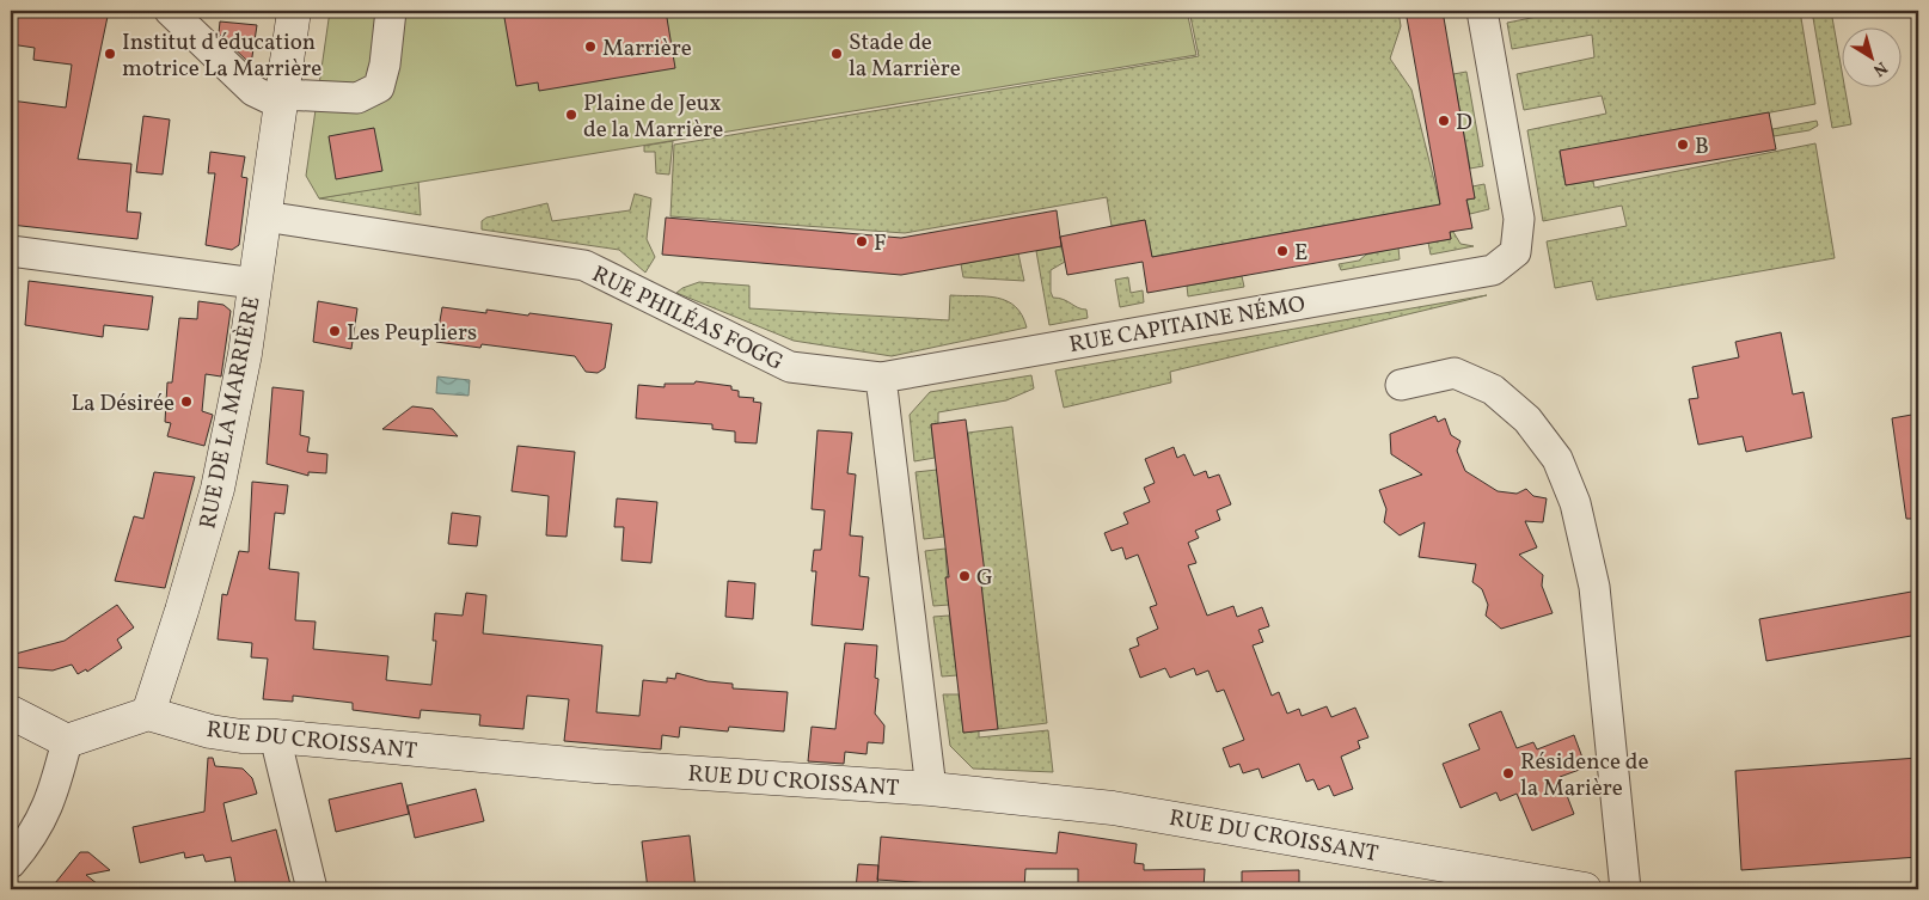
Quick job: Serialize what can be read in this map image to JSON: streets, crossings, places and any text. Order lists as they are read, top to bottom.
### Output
{
  "streets": {
    "street": [
      "RUE PHILÉAS FOGG",
      "RUE CAPITAINE NÉMO",
      "RUE DE LA MARRIÈRE",
      "RUE DU CROISSANT"
    ]
  },
  "crossings": [
    ["RUE PHILÉAS FOGG", "RUE CAPITAINE NÉMO"],
    ["RUE PHILÉAS FOGG", "RUE DE LA MARRIÈRE"],
    ["RUE DE LA MARRIÈRE", "RUE DU CROISSANT"]
  ],
  "places": [
    "Marrière",
    "Institut d'éducation motrice La Marrière",
    "Stade de la Marrière",
    "Plaine de Jeux de la Marrière",
    "D",
    "B",
    "F",
    "E",
    "Les Peupliers",
    "La Désirée",
    "G",
    "Résidence de la Marière"
  ],
  "north": "bottom right"
}
